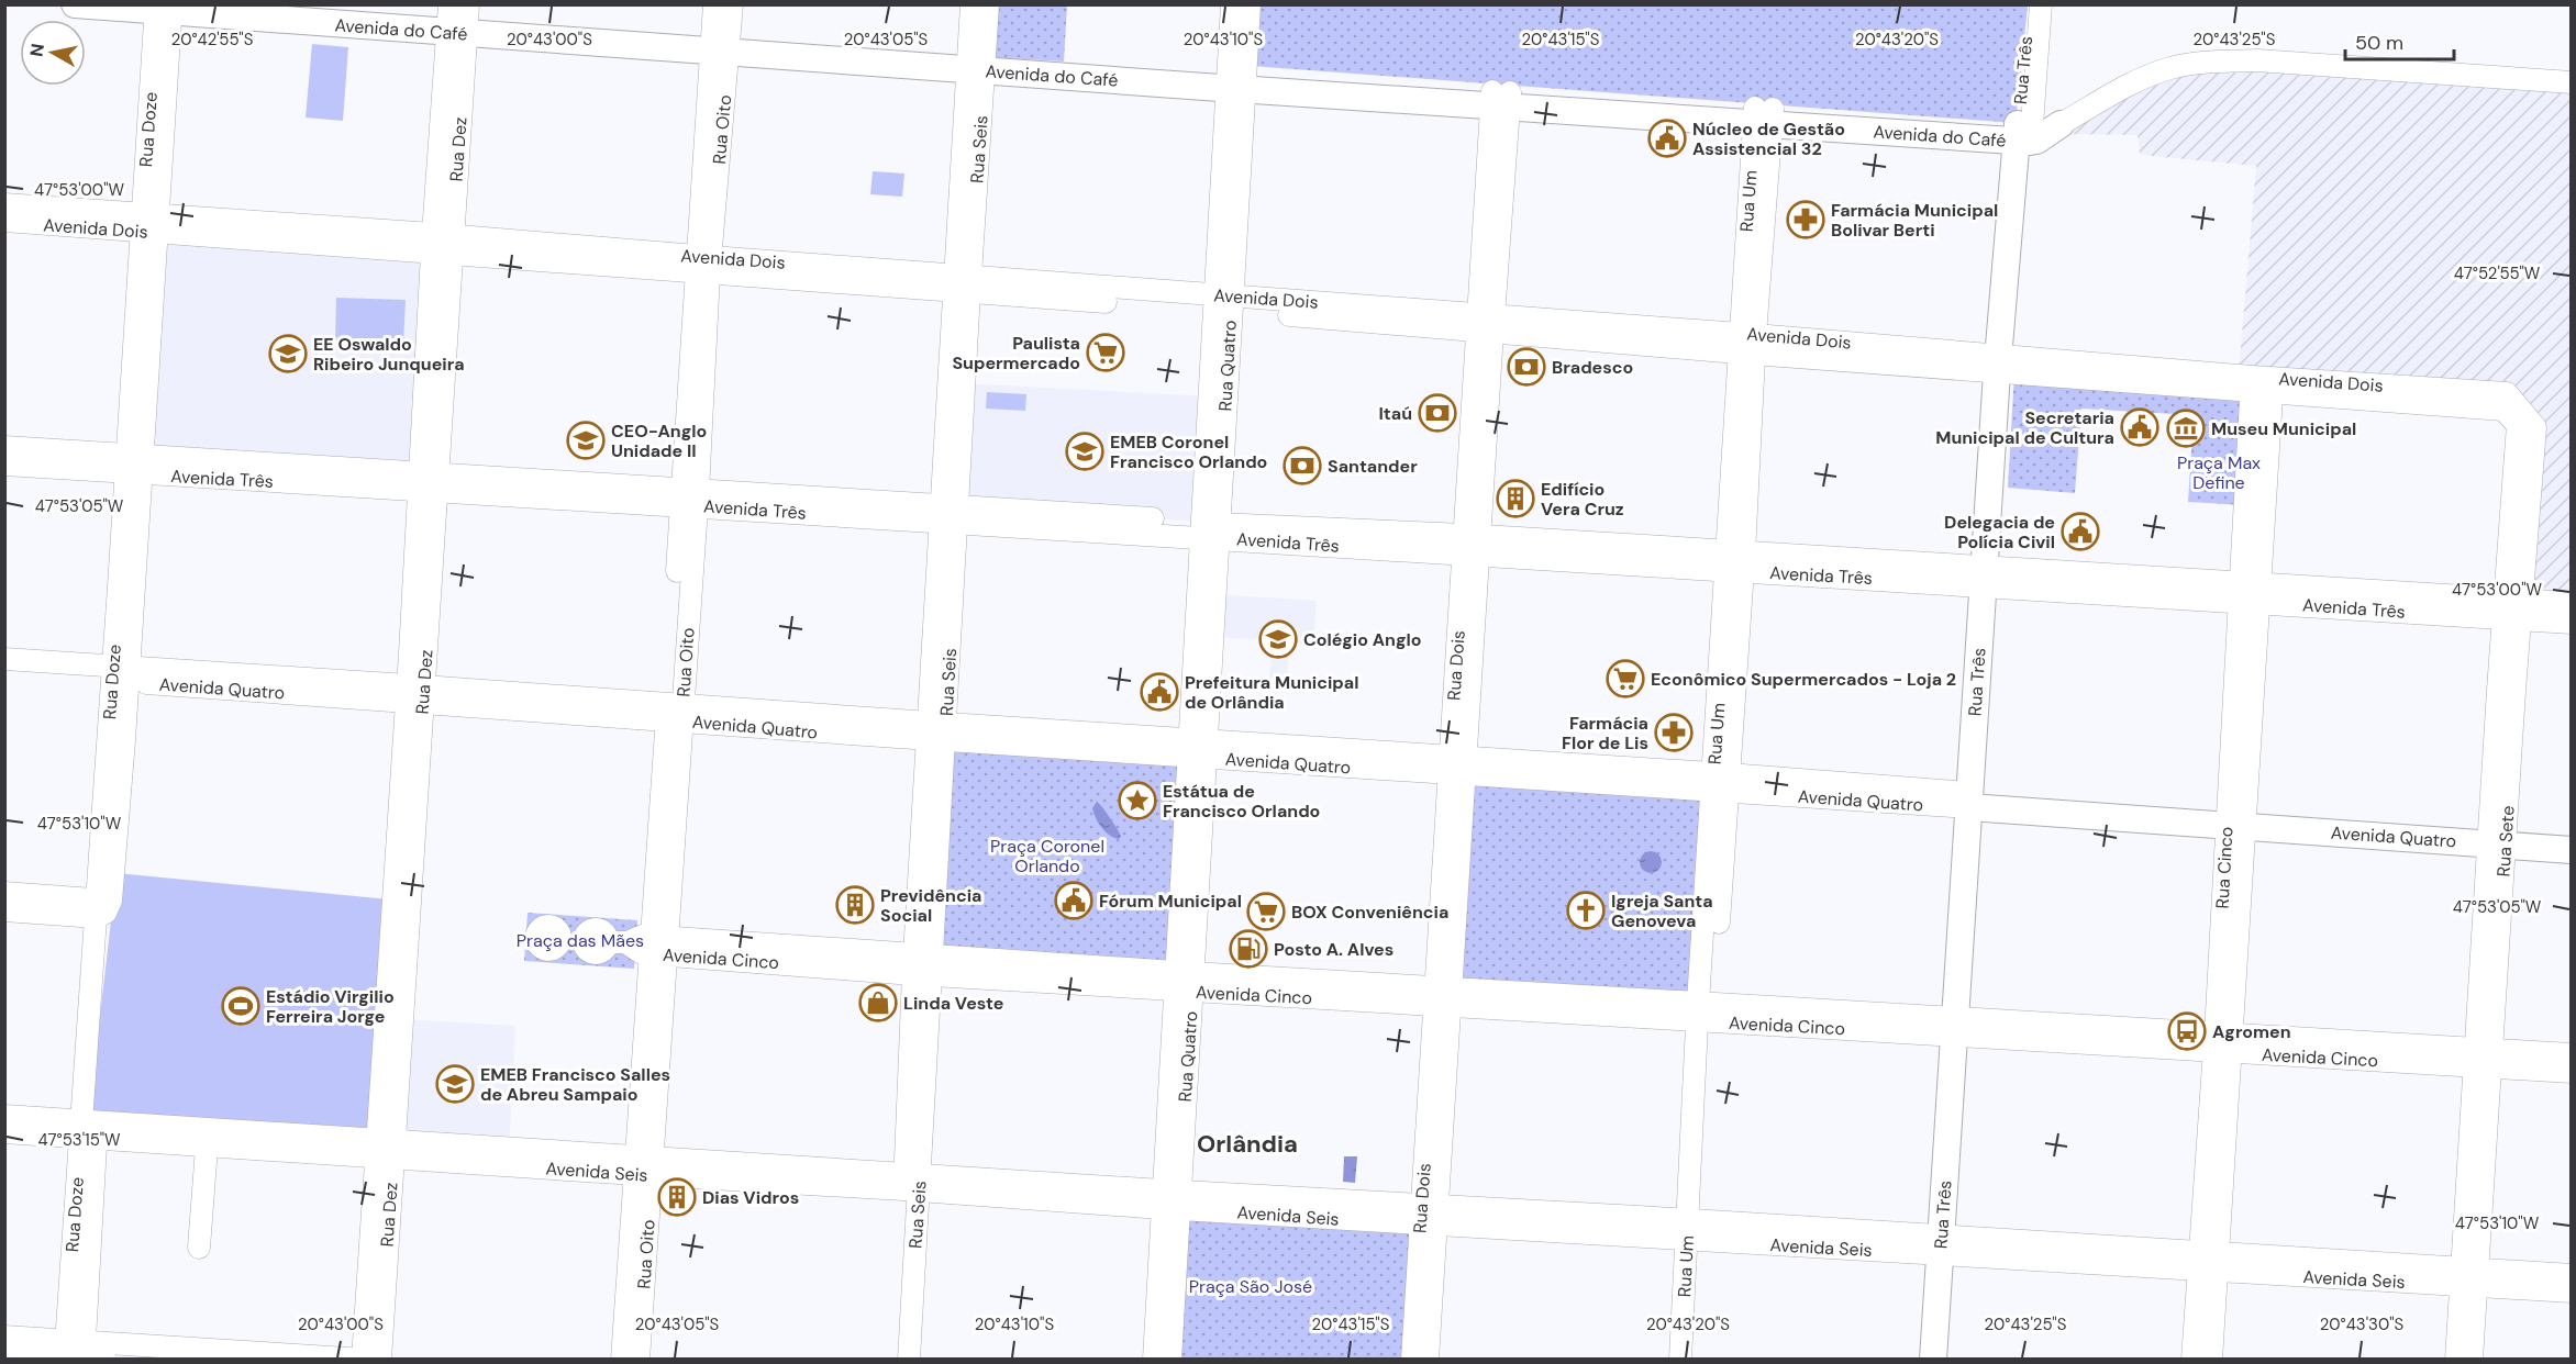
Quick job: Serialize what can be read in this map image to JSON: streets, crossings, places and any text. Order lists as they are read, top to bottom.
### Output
{
  "streets": {
    "main road": ["Avenida do Café", "Rua Três", "Avenida Quatro"],
    "street": [
      "Rua Doze",
      "Rua Oito",
      "Rua Dez",
      "Rua Seis",
      "Rua Um",
      "Avenida Dois",
      "Rua Quatro",
      "Avenida Três",
      "Rua Dois",
      "Rua Sete",
      "Rua Cinco",
      "Avenida Cinco",
      "Avenida Seis"
    ]
  },
  "crossings": [
    ["Avenida do Café", "Rua Três"],
    ["Avenida do Café", "Rua Doze"],
    ["Avenida do Café", "Rua Oito"],
    ["Avenida do Café", "Rua Dez"],
    ["Avenida do Café", "Rua Seis"],
    ["Avenida do Café", "Rua Um"],
    ["Avenida do Café", "Rua Quatro"],
    ["Avenida do Café", "Rua Dois"],
    ["Rua Três", "Avenida Dois"],
    ["Rua Três", "Avenida Três"],
    ["Rua Três", "Avenida Quatro"],
    ["Rua Três", "Avenida Cinco"],
    ["Rua Três", "Avenida Seis"],
    ["Rua Doze", "Avenida Dois"],
    ["Rua Doze", "Avenida Três"],
    ["Rua Doze", "Avenida Quatro"],
    ["Rua Doze", "Avenida Seis"],
    ["Rua Oito", "Avenida Dois"],
    ["Rua Oito", "Avenida Três"],
    ["Rua Oito", "Avenida Quatro"],
    ["Rua Oito", "Avenida Cinco"],
    ["Rua Oito", "Avenida Seis"],
    ["Rua Dez", "Avenida Dois"],
    ["Rua Dez", "Avenida Três"],
    ["Rua Dez", "Avenida Quatro"],
    ["Rua Dez", "Avenida Seis"],
    ["Rua Seis", "Avenida Dois"],
    ["Rua Seis", "Avenida Três"],
    ["Rua Seis", "Avenida Quatro"],
    ["Rua Seis", "Avenida Cinco"],
    ["Rua Seis", "Avenida Seis"],
    ["Rua Um", "Avenida Dois"],
    ["Rua Um", "Avenida Três"],
    ["Rua Um", "Avenida Quatro"],
    ["Rua Um", "Avenida Cinco"],
    ["Rua Um", "Avenida Seis"],
    ["Avenida Dois", "Rua Quatro"],
    ["Avenida Dois", "Rua Dois"],
    ["Avenida Dois", "Rua Sete"],
    ["Avenida Dois", "Rua Cinco"],
    ["Rua Quatro", "Avenida Três"],
    ["Rua Quatro", "Avenida Quatro"],
    ["Rua Quatro", "Avenida Cinco"],
    ["Rua Quatro", "Avenida Seis"],
    ["Avenida Três", "Rua Dois"],
    ["Avenida Três", "Rua Sete"],
    ["Avenida Três", "Rua Cinco"],
    ["Rua Dois", "Avenida Quatro"],
    ["Rua Dois", "Avenida Cinco"],
    ["Rua Dois", "Avenida Seis"],
    ["Avenida Quatro", "Rua Sete"],
    ["Avenida Quatro", "Rua Cinco"],
    ["Rua Sete", "Avenida Cinco"],
    ["Rua Sete", "Avenida Seis"],
    ["Rua Cinco", "Avenida Cinco"],
    ["Rua Cinco", "Avenida Seis"]
  ],
  "districts": ["Orlândia"],
  "parks": [
    "Praça Max Define",
    "Praça Coronel Orlando",
    "Praça das Mães",
    "Praça São José"
  ],
  "places": {
    "public building": [
      "Núcleo de Gestão Assistencial 32",
      "Secretaria Municipal de Cultura",
      "Delegacia de Polícia Civil",
      "Prefeitura Municipal de Orlândia",
      "Fórum Municipal"
    ],
    "pharmacy": ["Farmácia Municipal Bolivar Berti", "Farmácia Flor de Lis"],
    "supermarket": ["Paulista Supermercado", "Econômico Supermercados - Loja 2", "BOX Conveniência"],
    "school or university": [
      "EE Oswaldo Ribeiro Junqueira",
      "CEO-Anglo Unidade II",
      "EMEB Coronel Francisco Orlando",
      "Colégio Anglo",
      "EMEB Francisco Salles de Abreu Sampaio"
    ],
    "bank": ["Bradesco", "Itaú", "Santander"],
    "museum": ["Museu Municipal"],
    "building": ["Edifício Vera Cruz", "Previdência Social", "Dias Vidros"],
    "place": ["Estátua de Francisco Orlando"],
    "church": ["Igreja Santa Genoveva"],
    "fuel station": ["Posto A. Alves"],
    "shop": ["Linda Veste"],
    "sports": ["Estádio Virgilio Ferreira Jorge"],
    "bus stop": ["Agromen"]
  },
  "scale_bar": "50 m",
  "north": "left",
  "coordinates": [
    "20°42'55\"S",
    "20°43'00\"S",
    "20°43'05\"S",
    "20°43'10\"S",
    "20°43'15\"S",
    "20°43'20\"S",
    "20°43'25\"S",
    "47°53'00\"W",
    "47°52'55\"W",
    "47°53'05\"W",
    "47°53'10\"W",
    "47°53'15\"W",
    "20°43'30\"S"
  ]
}
